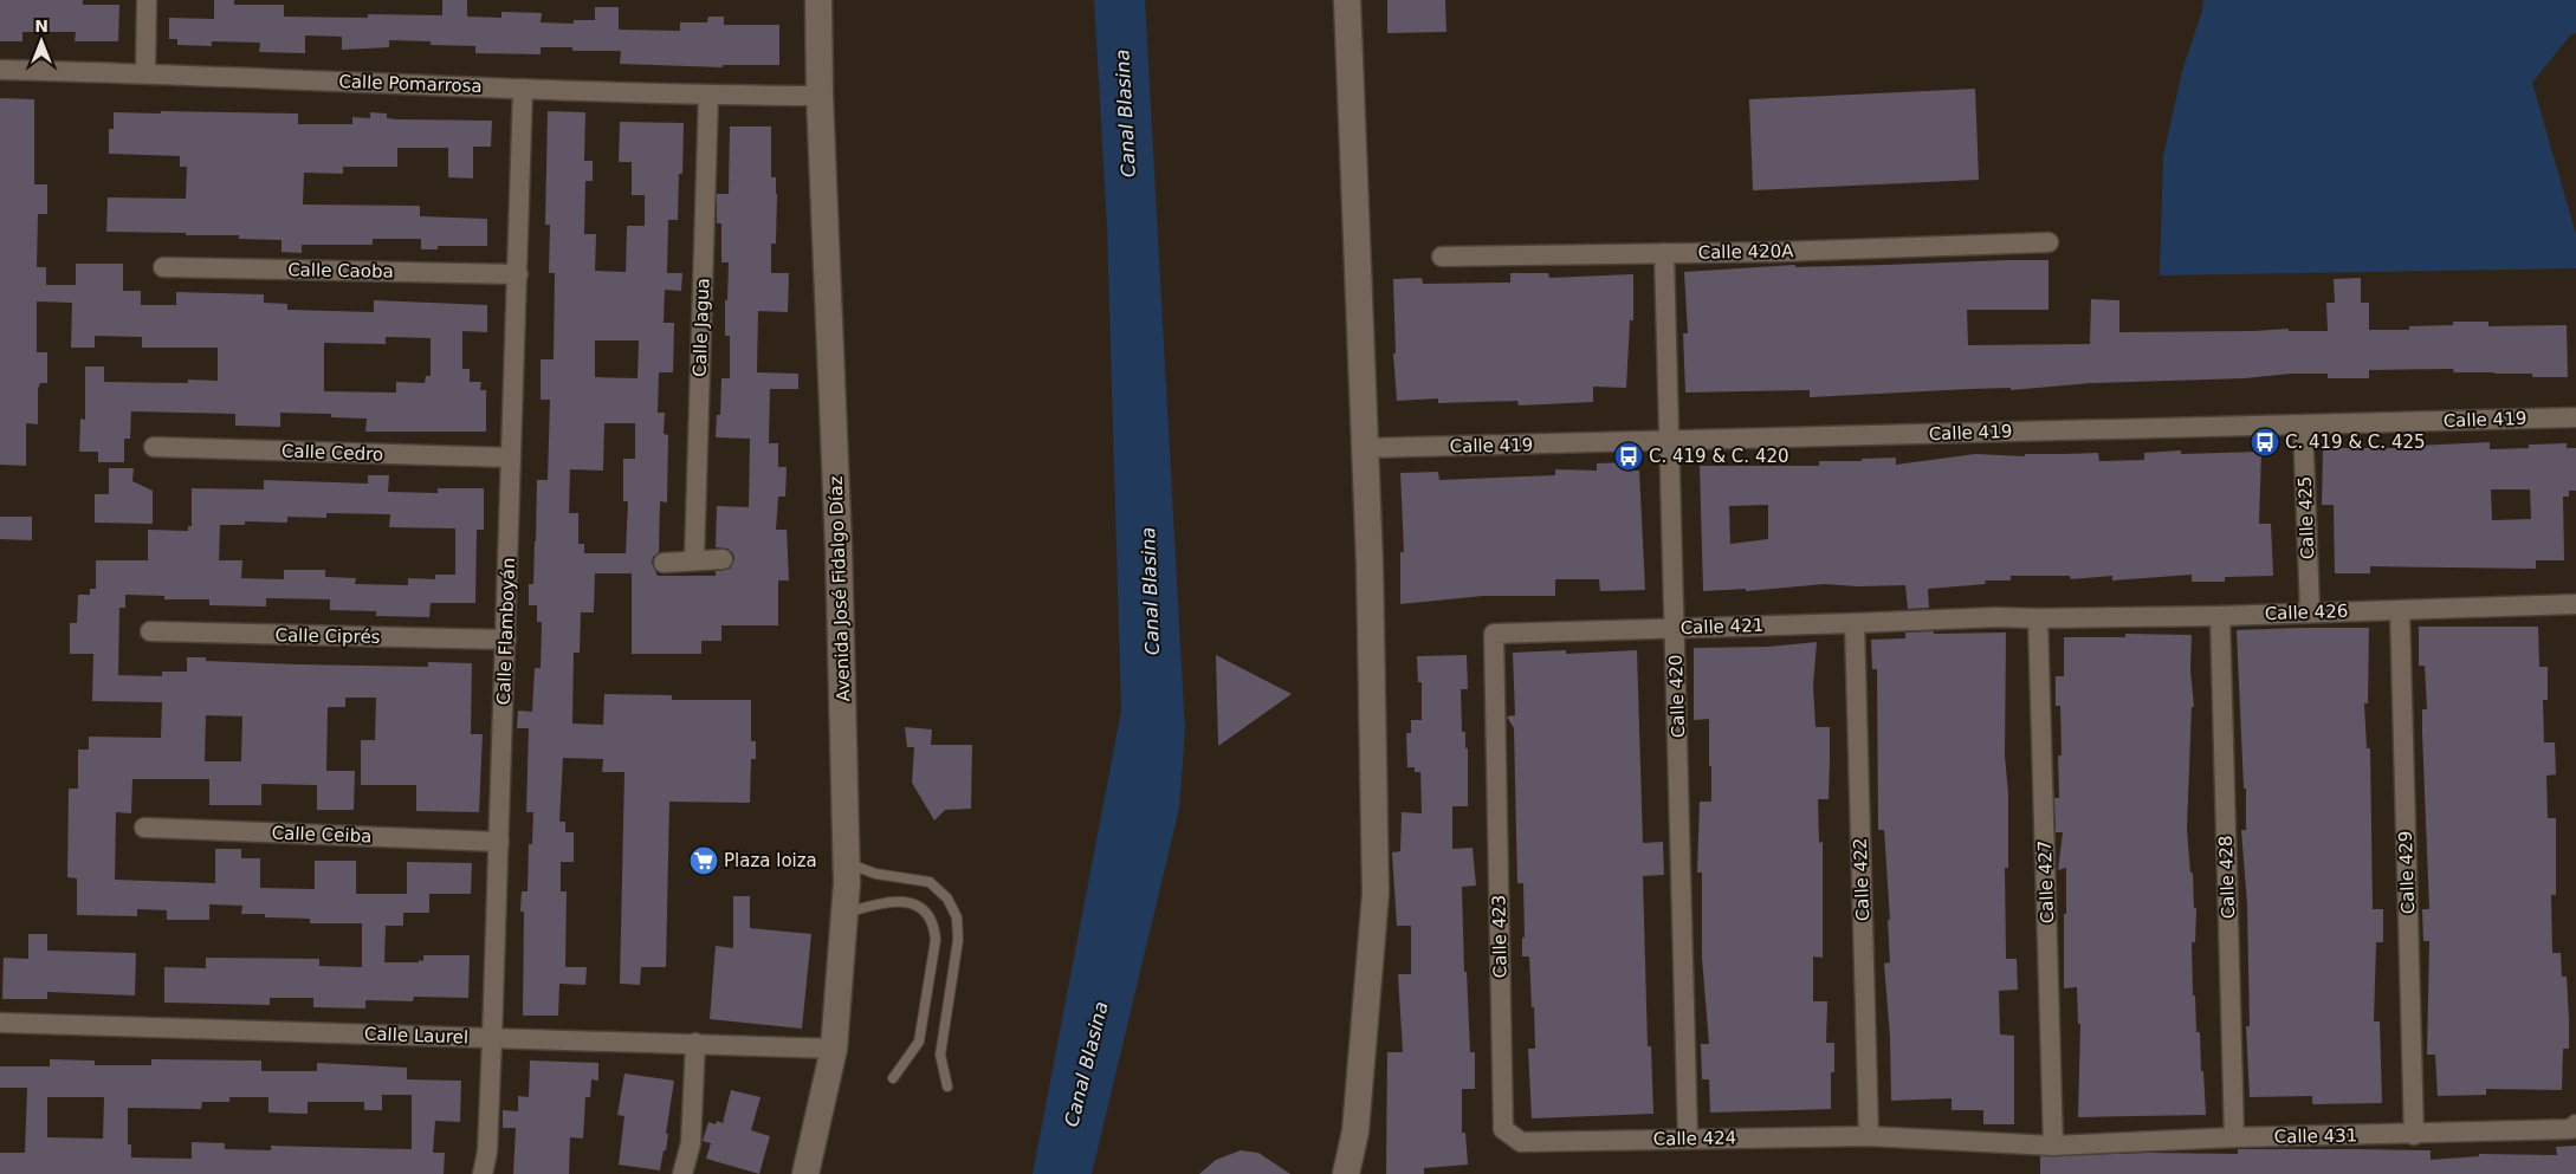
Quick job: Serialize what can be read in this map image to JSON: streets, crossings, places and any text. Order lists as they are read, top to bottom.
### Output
{
  "streets": {
    "street": [
      "Calle Pomarrosa",
      "Calle 420A",
      "Calle Caoba",
      "Calle Jagua",
      "Calle 419",
      "Calle Cedro",
      "Calle 425",
      "Avenida José Fidalgo Díaz",
      "Calle 426",
      "Calle 421",
      "Calle Flamboyán",
      "Calle Ciprés",
      "Calle 420",
      "Calle Ceiba",
      "Calle 429",
      "Calle 428",
      "Calle 422",
      "Calle 427",
      "Calle 423",
      "Calle Laurel",
      "Calle 431",
      "Calle 424"
    ]
  },
  "crossings": [
    ["Calle Pomarrosa", "Calle Jagua"],
    ["Calle Pomarrosa", "Avenida José Fidalgo Díaz"],
    ["Calle Pomarrosa", "Calle Flamboyán"],
    ["Calle 420A", "Calle 420"],
    ["Calle Caoba", "Calle Flamboyán"],
    ["Calle 419", "Calle 425"],
    ["Calle 419", "Calle 420"],
    ["Calle Cedro", "Calle Flamboyán"],
    ["Calle 425", "Calle 426"],
    ["Avenida José Fidalgo Díaz", "Calle Laurel"],
    ["Calle 426", "Calle 421"],
    ["Calle 426", "Calle 429"],
    ["Calle 426", "Calle 428"],
    ["Calle 426", "Calle 427"],
    ["Calle 421", "Calle 420"],
    ["Calle 421", "Calle 422"],
    ["Calle 421", "Calle 427"],
    ["Calle 421", "Calle 423"],
    ["Calle Flamboyán", "Calle Ciprés"],
    ["Calle Flamboyán", "Calle Ceiba"],
    ["Calle Flamboyán", "Calle Laurel"],
    ["Calle 420", "Calle 424"],
    ["Calle 429", "Calle 431"],
    ["Calle 428", "Calle 431"],
    ["Calle 422", "Calle 424"],
    ["Calle 427", "Calle 431"],
    ["Calle 427", "Calle 424"],
    ["Calle 423", "Calle 424"],
    ["Calle 431", "Calle 424"]
  ],
  "water": ["Canal Blasina"],
  "places": {
    "bus stop": ["C. 419 & C. 425", "C. 419 & C. 420"],
    "supermarket": ["Plaza loiza"]
  },
  "north": "top"
}
